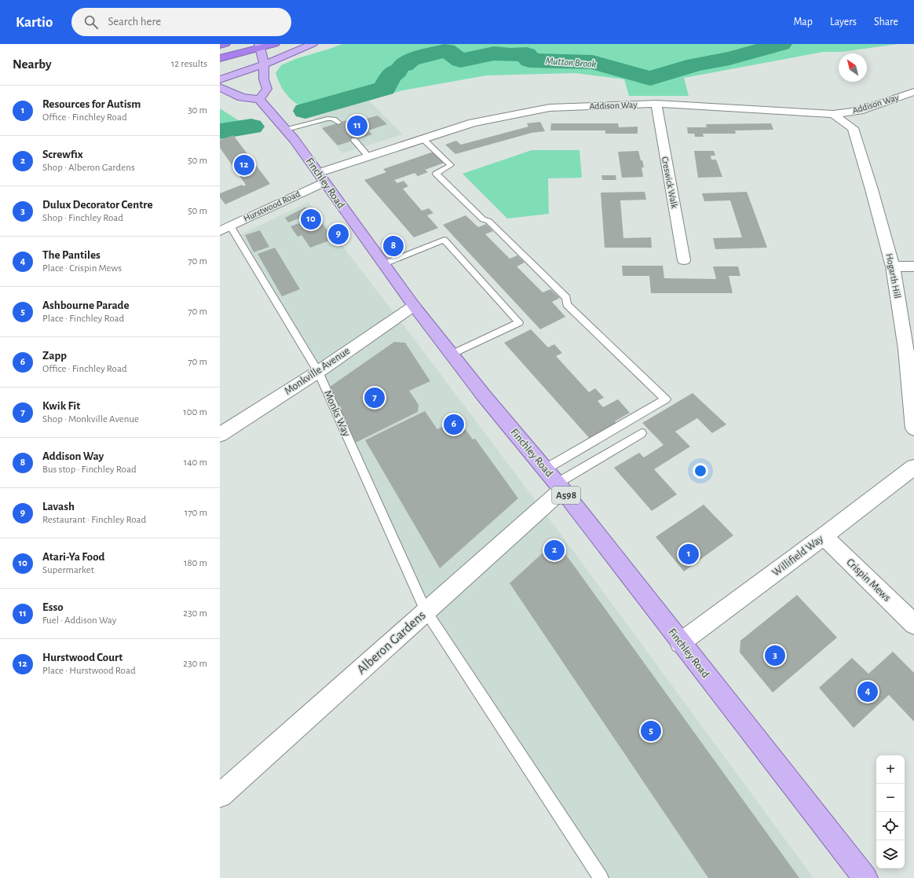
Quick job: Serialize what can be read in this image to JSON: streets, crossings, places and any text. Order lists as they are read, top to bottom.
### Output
{
  "streets": {
    "main road": ["Finchley Road", "A598"],
    "street": [
      "Addison Way",
      "Creswick Walk",
      "Hurstwood Road",
      "Hogarth Hill",
      "Monkville Avenue",
      "Willifield Way",
      "Crispin Mews",
      "Alberon Gardens"
    ],
    "lane": ["Monks Way"]
  },
  "crossings": [
    ["Addison Way", "Creswick Walk"],
    ["Addison Way", "Finchley Road"],
    ["Addison Way", "Hurstwood Road"],
    ["Finchley Road", "Hurstwood Road"],
    ["Finchley Road", "Monkville Avenue"],
    ["Finchley Road", "Willifield Way"],
    ["Finchley Road", "Alberon Gardens"],
    ["Hurstwood Road", "Monks Way"],
    ["Monkville Avenue", "Monks Way"],
    ["Monks Way", "Alberon Gardens"],
    ["Willifield Way", "Crispin Mews"]
  ],
  "water": ["Mutton Brook"],
  "north": "top left",
  "page": {
    "header": "Kartio",
    "search": "Search here",
    "nav": ["Map", "Layers", "Share"],
    "heading": ["Nearby", "12 results"],
    "list": [
      {
        "mark": "1",
        "name": "Resources for Autism",
        "note": "Office · Finchley Road",
        "value": "30 m"
      },
      {
        "mark": "2",
        "name": "Screwfix",
        "note": "Shop · Alberon Gardens",
        "value": "50 m"
      },
      {
        "mark": "3",
        "name": "Dulux Decorator Centre",
        "note": "Shop · Finchley Road",
        "value": "50 m"
      },
      {
        "mark": "4",
        "name": "The Pantiles",
        "note": "Place · Crispin Mews",
        "value": "70 m"
      },
      {
        "mark": "5",
        "name": "Ashbourne Parade",
        "note": "Place · Finchley Road",
        "value": "70 m"
      },
      {
        "mark": "6",
        "name": "Zapp",
        "note": "Office · Finchley Road",
        "value": "70 m"
      },
      {
        "mark": "7",
        "name": "Kwik Fit",
        "note": "Shop · Monkville Avenue",
        "value": "100 m"
      },
      {
        "mark": "8",
        "name": "Addison Way",
        "note": "Bus stop · Finchley Road",
        "value": "140 m"
      },
      {
        "mark": "9",
        "name": "Lavash",
        "note": "Restaurant · Finchley Road",
        "value": "170 m"
      },
      {
        "mark": "10",
        "name": "Atari-Ya Food",
        "note": "Supermarket",
        "value": "180 m"
      },
      {
        "mark": "11",
        "name": "Esso",
        "note": "Fuel · Addison Way",
        "value": "230 m"
      },
      {
        "mark": "12",
        "name": "Hurstwood Court",
        "note": "Place · Hurstwood Road",
        "value": "230 m"
      }
    ],
    "pins": [
      "11",
      "12",
      "10",
      "9",
      "8",
      "7",
      "6",
      "2",
      "1",
      "3",
      "4",
      "5"
    ],
    "map_buttons": ["+", "−"]
  }
}
